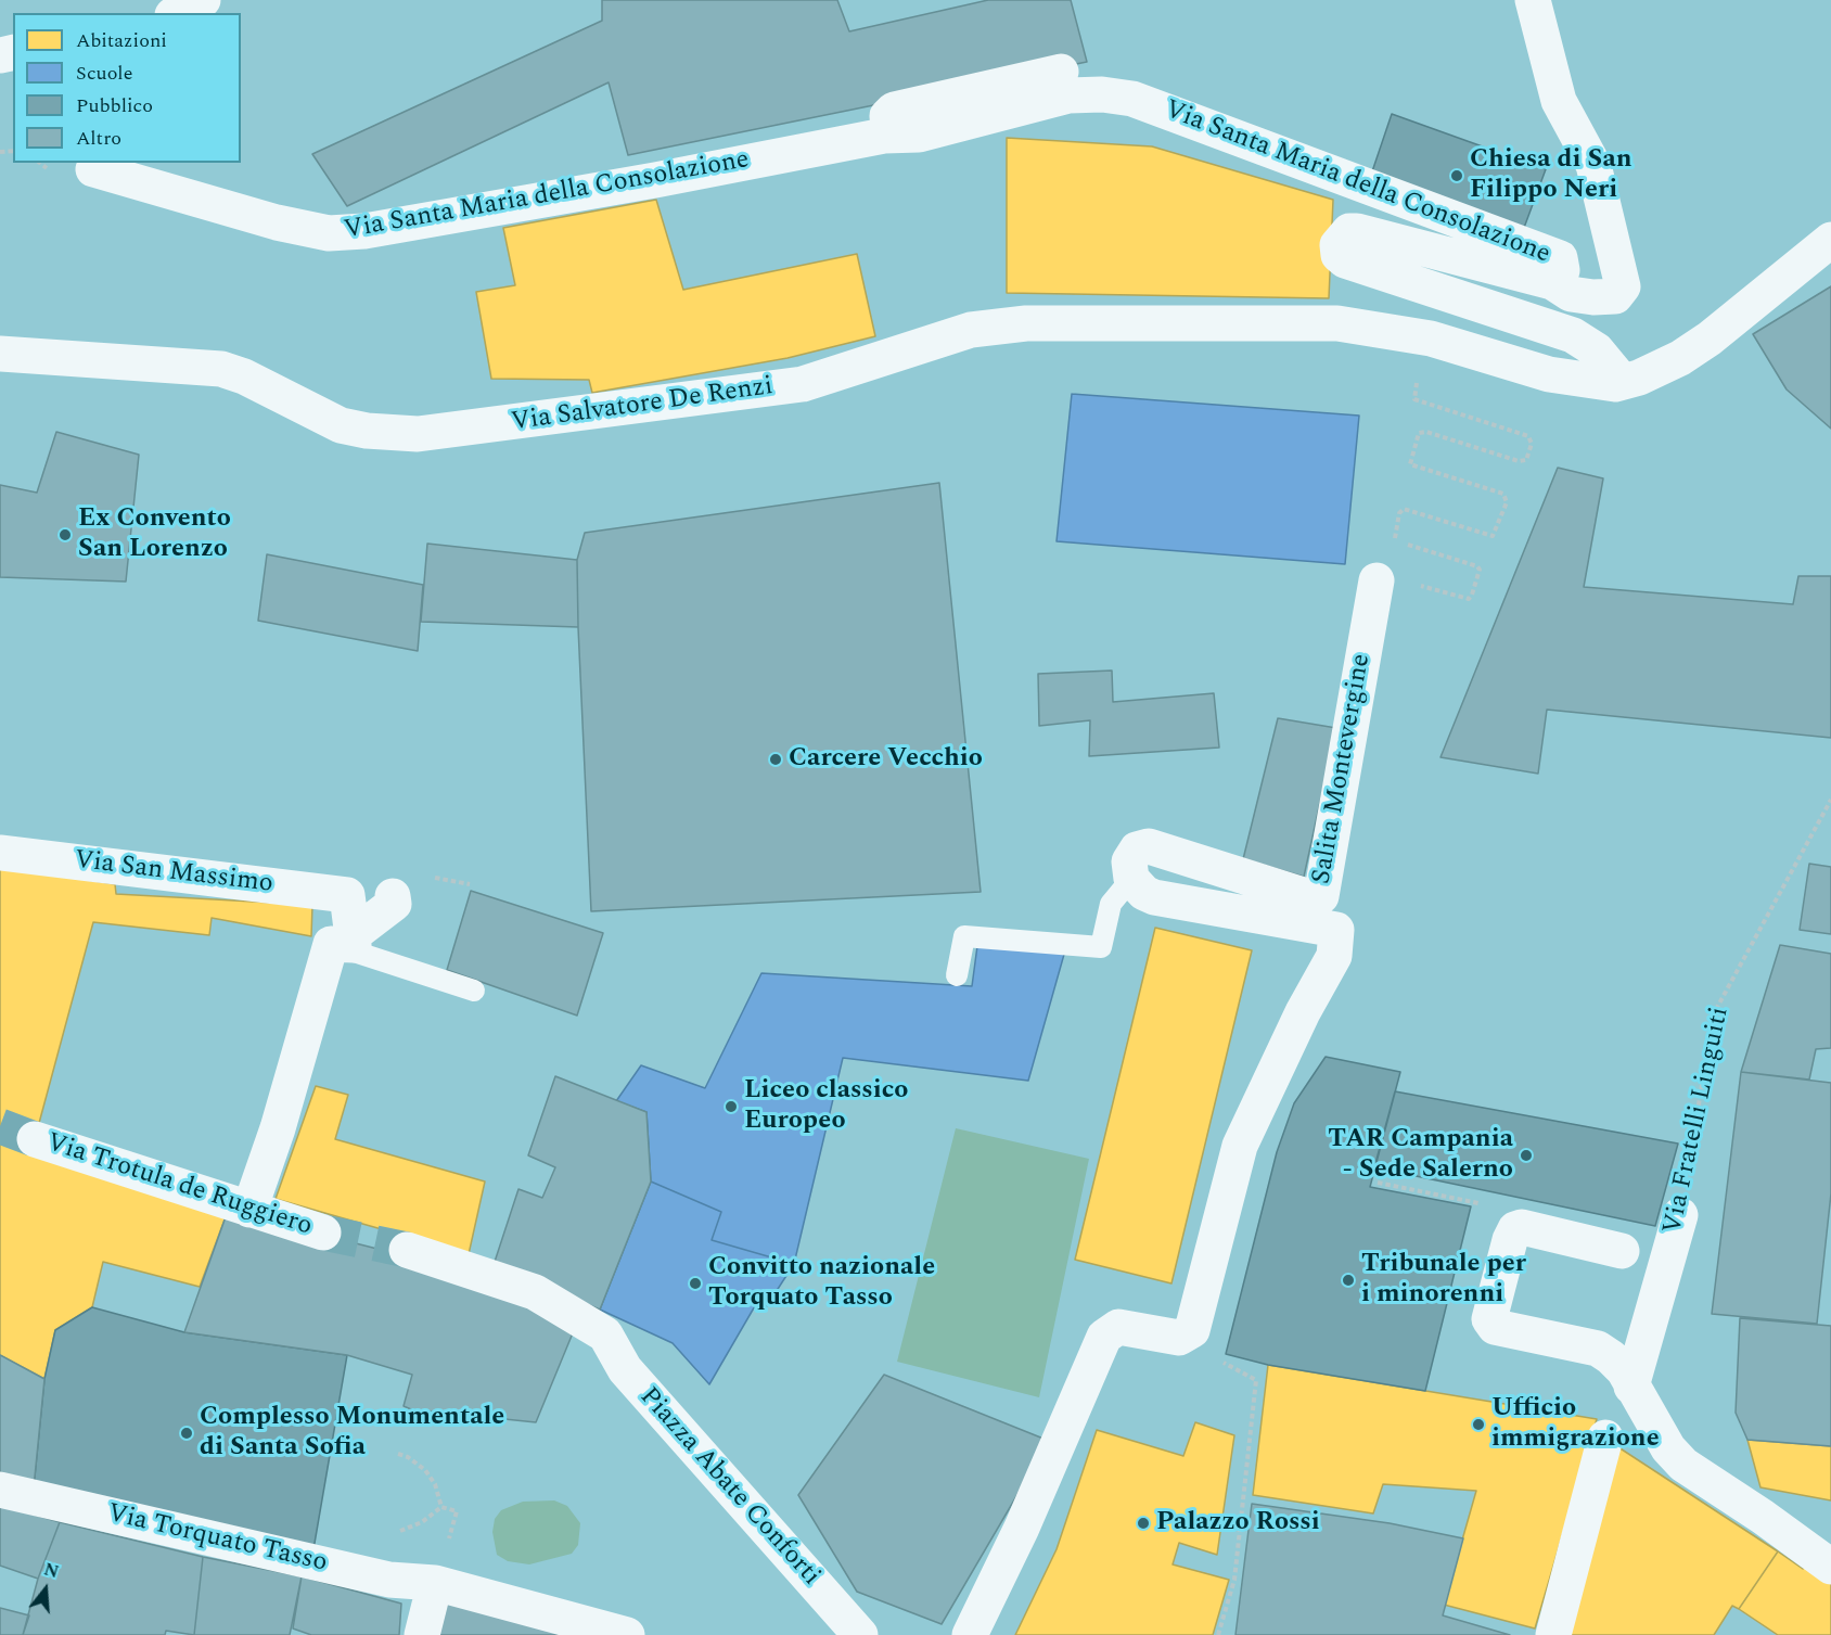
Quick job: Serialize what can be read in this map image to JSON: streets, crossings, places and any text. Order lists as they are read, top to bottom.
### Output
{
  "streets": {
    "street": [
      "Via Santa Maria della Consolazione",
      "Via Salvatore De Renzi",
      "Salita Montevergine",
      "Via San Massimo",
      "Via Fratelli Linguiti",
      "Via Trotula de Ruggiero",
      "Piazza Abate Conforti",
      "Via Torquato Tasso"
    ]
  },
  "crossings": [
    ["Via Santa Maria della Consolazione", "Via Salvatore De Renzi"]
  ],
  "places": [
    "Chiesa di San Filippo Neri",
    "Ex Convento San Lorenzo",
    "Carcere Vecchio",
    "Liceo classico Europeo",
    "TAR Campania - Sede Salerno",
    "Tribunale per i minorenni",
    "Convitto nazionale Torquato Tasso",
    "Ufficio immigrazione",
    "Complesso Monumentale di Santa Sofia",
    "Palazzo Rossi"
  ],
  "legend": [
    "Abitazioni",
    "Scuole",
    "Pubblico",
    "Altro"
  ],
  "north": "top"
}
